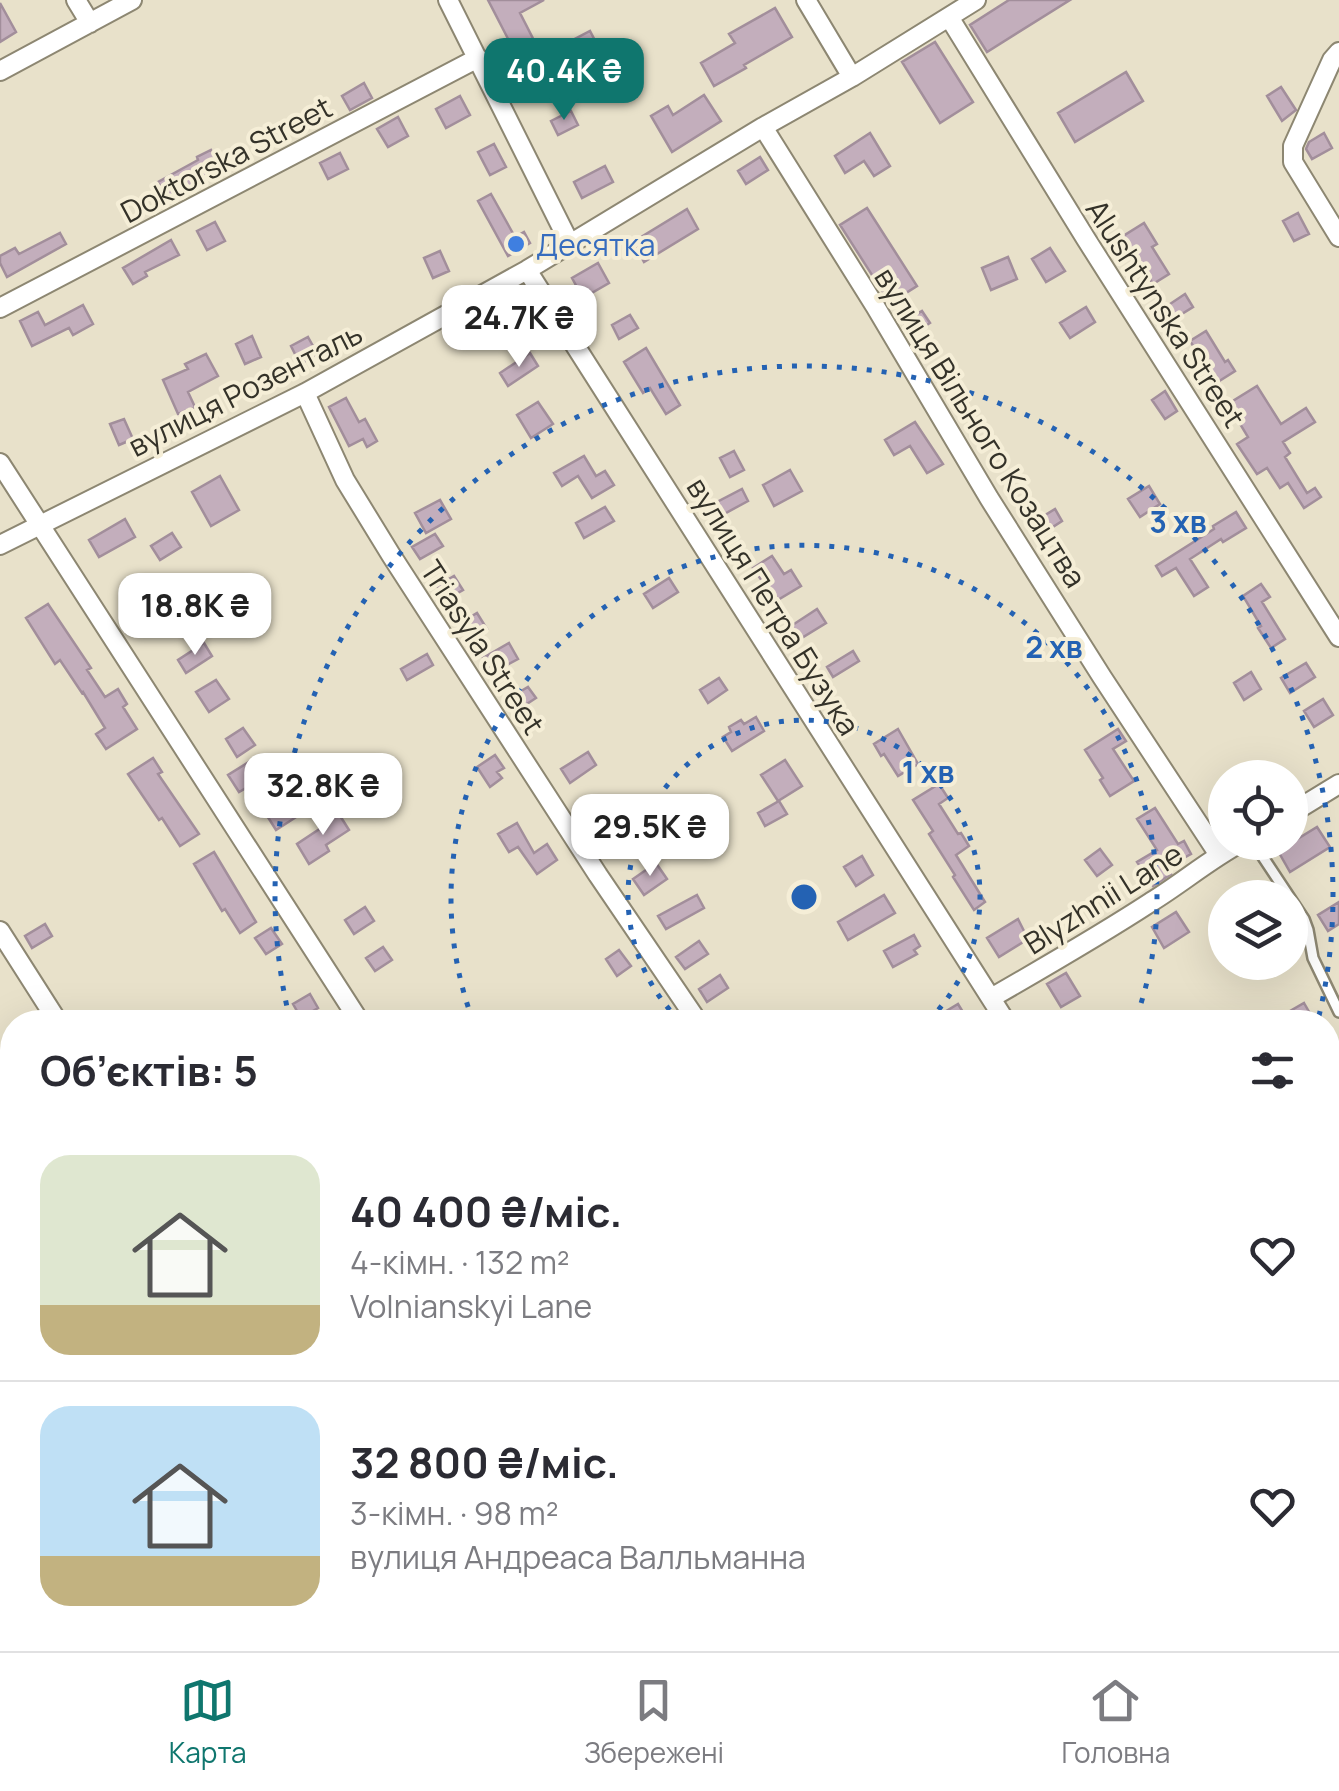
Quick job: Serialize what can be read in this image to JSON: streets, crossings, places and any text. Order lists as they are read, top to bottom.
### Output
{
  "streets": {
    "street": [
      "Doktorska Street",
      "Alushtynska Street",
      "вулиця Розенталь",
      "вулиця Вільного Козацтва",
      "вулиця Петра Бузука",
      "Triasyla Street",
      "Blyzhnii Lane"
    ]
  },
  "crossings": [
    ["Alushtynska Street", "вулиця Розенталь"],
    ["вулиця Розенталь", "вулиця Вільного Козацтва"],
    ["вулиця Розенталь", "вулиця Петра Бузука"],
    ["вулиця Розенталь", "Triasyla Street"],
    ["вулиця Петра Бузука", "Blyzhnii Lane"]
  ],
  "places": ["Десятка"],
  "page": {
    "price": [
      "40.4K ₴",
      "24.7K ₴",
      "18.8K ₴",
      "32.8K ₴",
      "29.5K ₴"
    ],
    "heading": "Об’єктів: 5",
    "list": [
      {
        "name": "40 400 ₴/міс.",
        "note": "4-кімн. · 132 m² · Volnianskyi Lane"
      },
      {
        "name": "32 800 ₴/міс.",
        "note": "3-кімн. · 98 m² · вулиця Андреаса Валльманна"
      }
    ],
    "tabs": ["Карта", "Збережені", "Головна"]
  },
  "rings": ["3 хв", "2 хв", "1 хв"]
}
